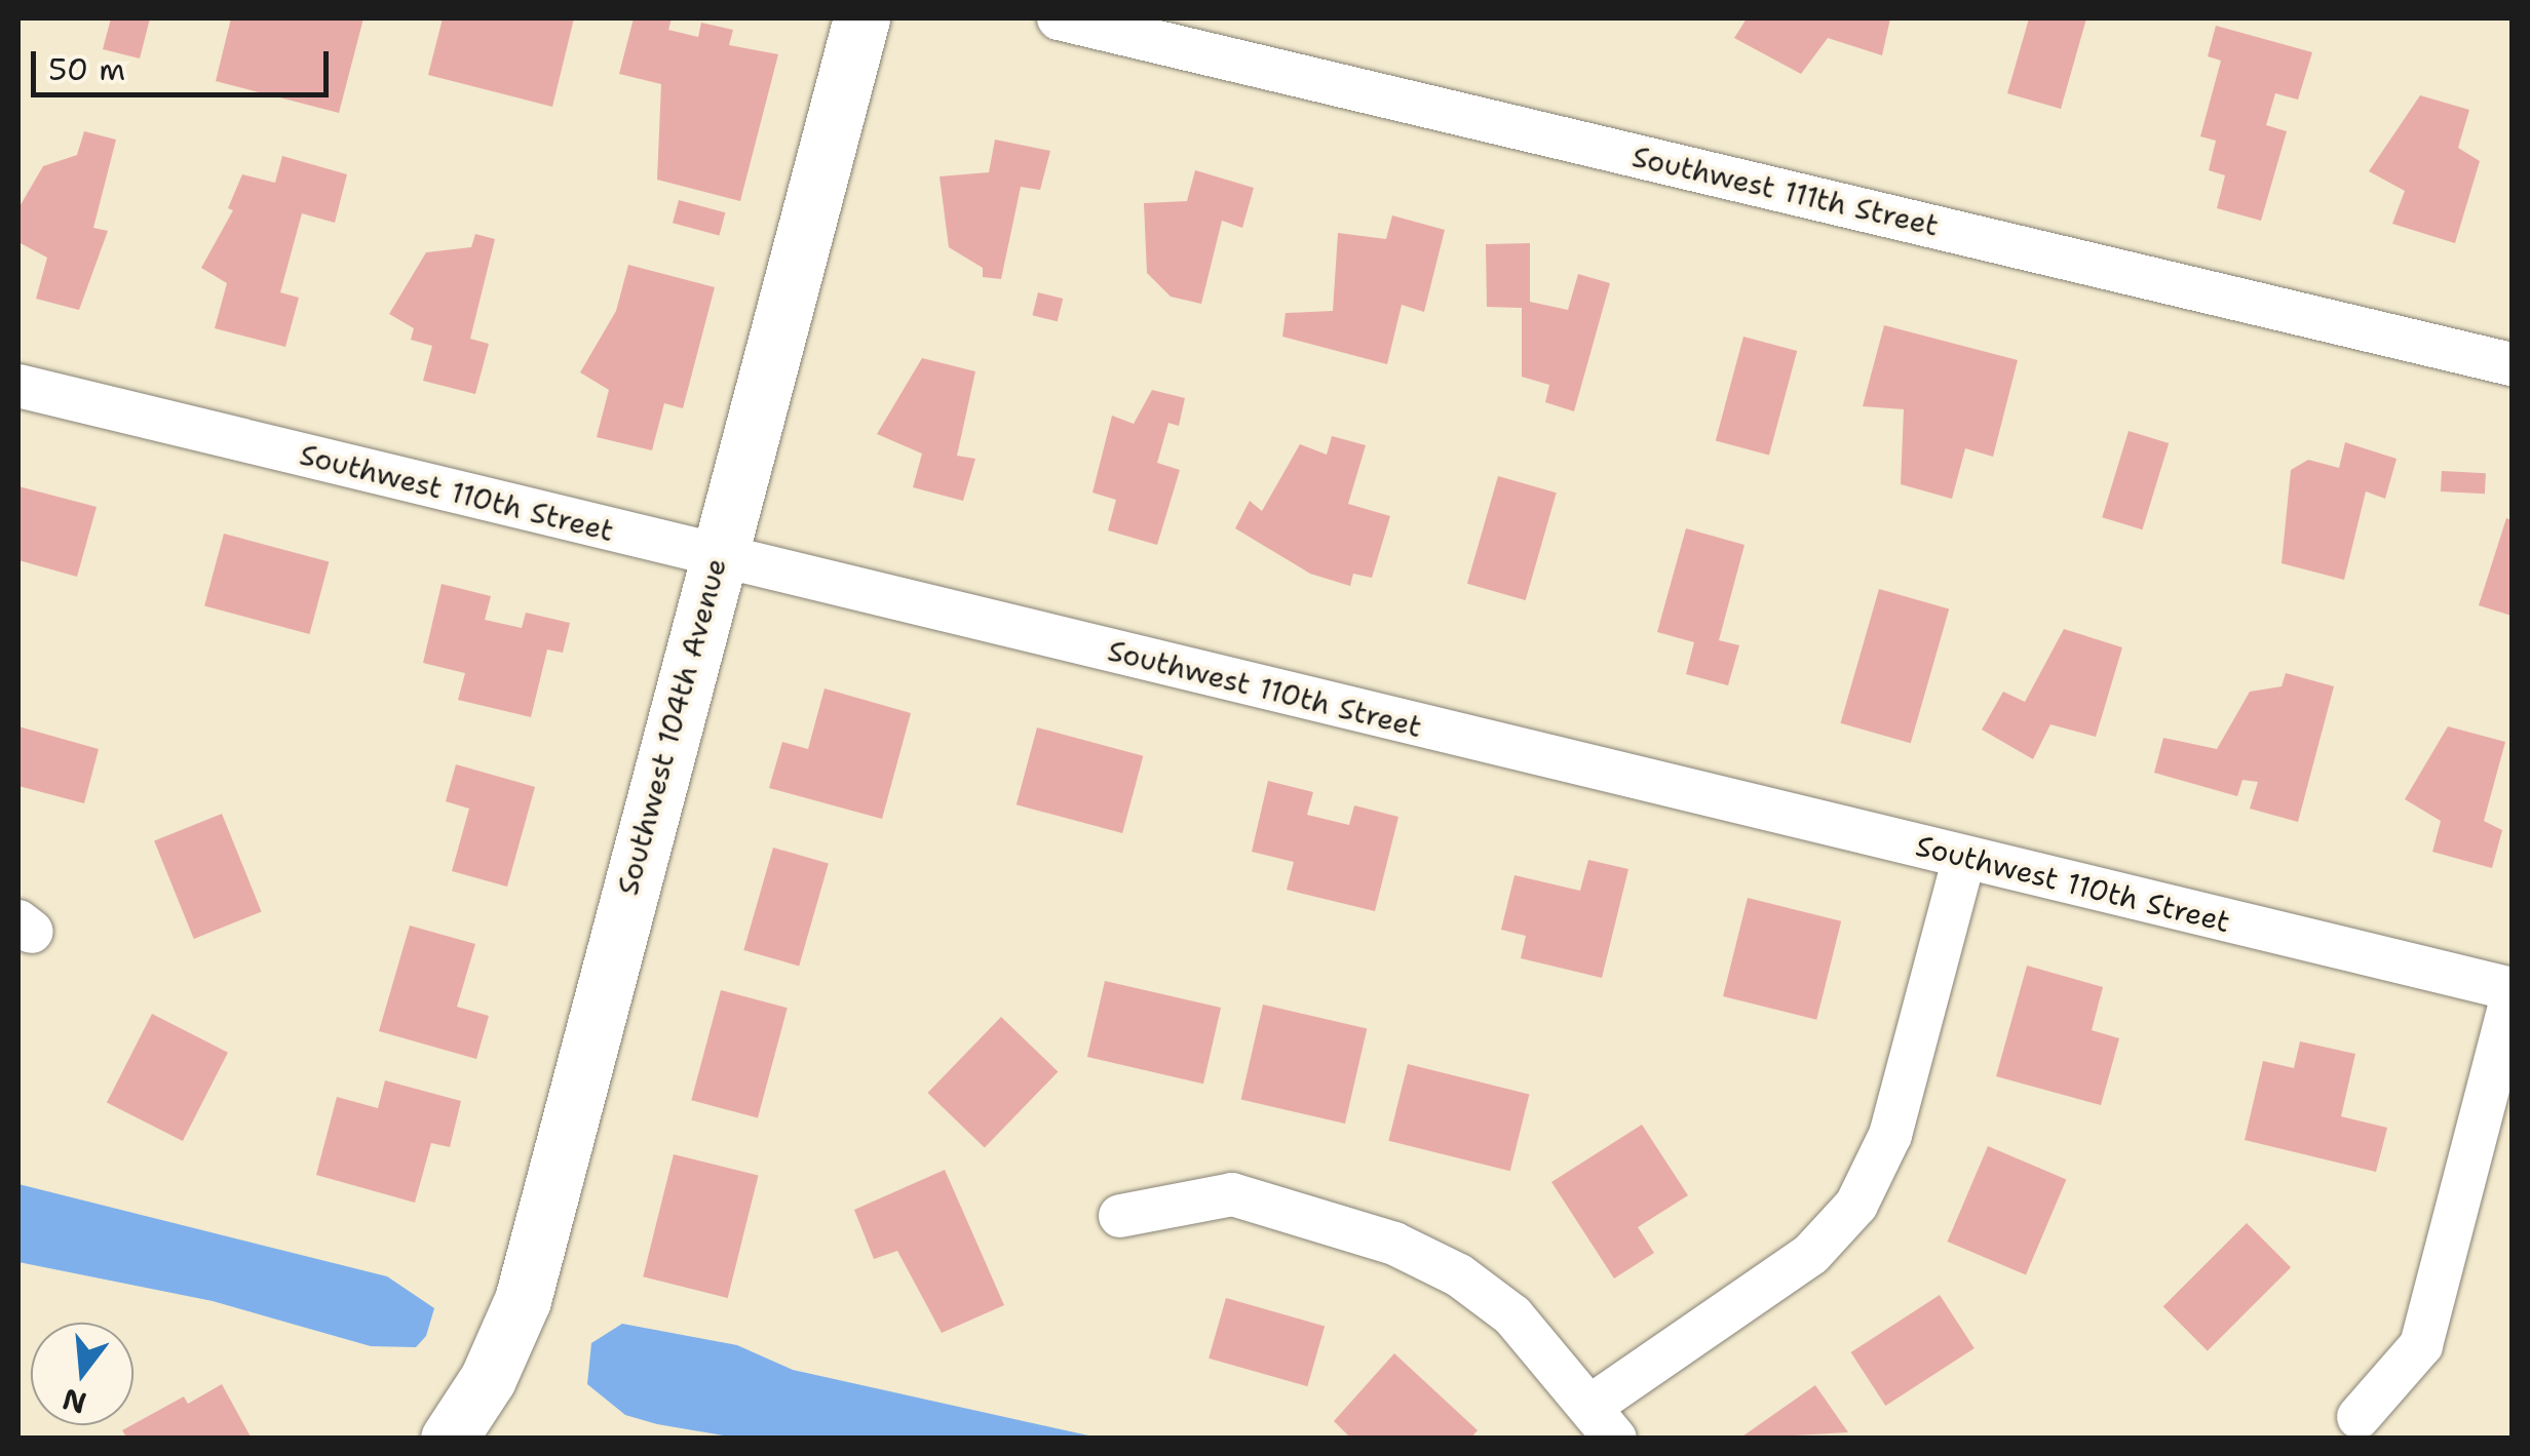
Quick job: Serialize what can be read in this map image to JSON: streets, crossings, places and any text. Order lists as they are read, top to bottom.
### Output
{
  "streets": {
    "street": ["Southwest 111th Street", "Southwest 110th Street", "Southwest 104th Avenue"]
  },
  "crossings": [
    ["Southwest 110th Street", "Southwest 104th Avenue"]
  ],
  "scale_bar": "50 m",
  "north": "bottom"
}
